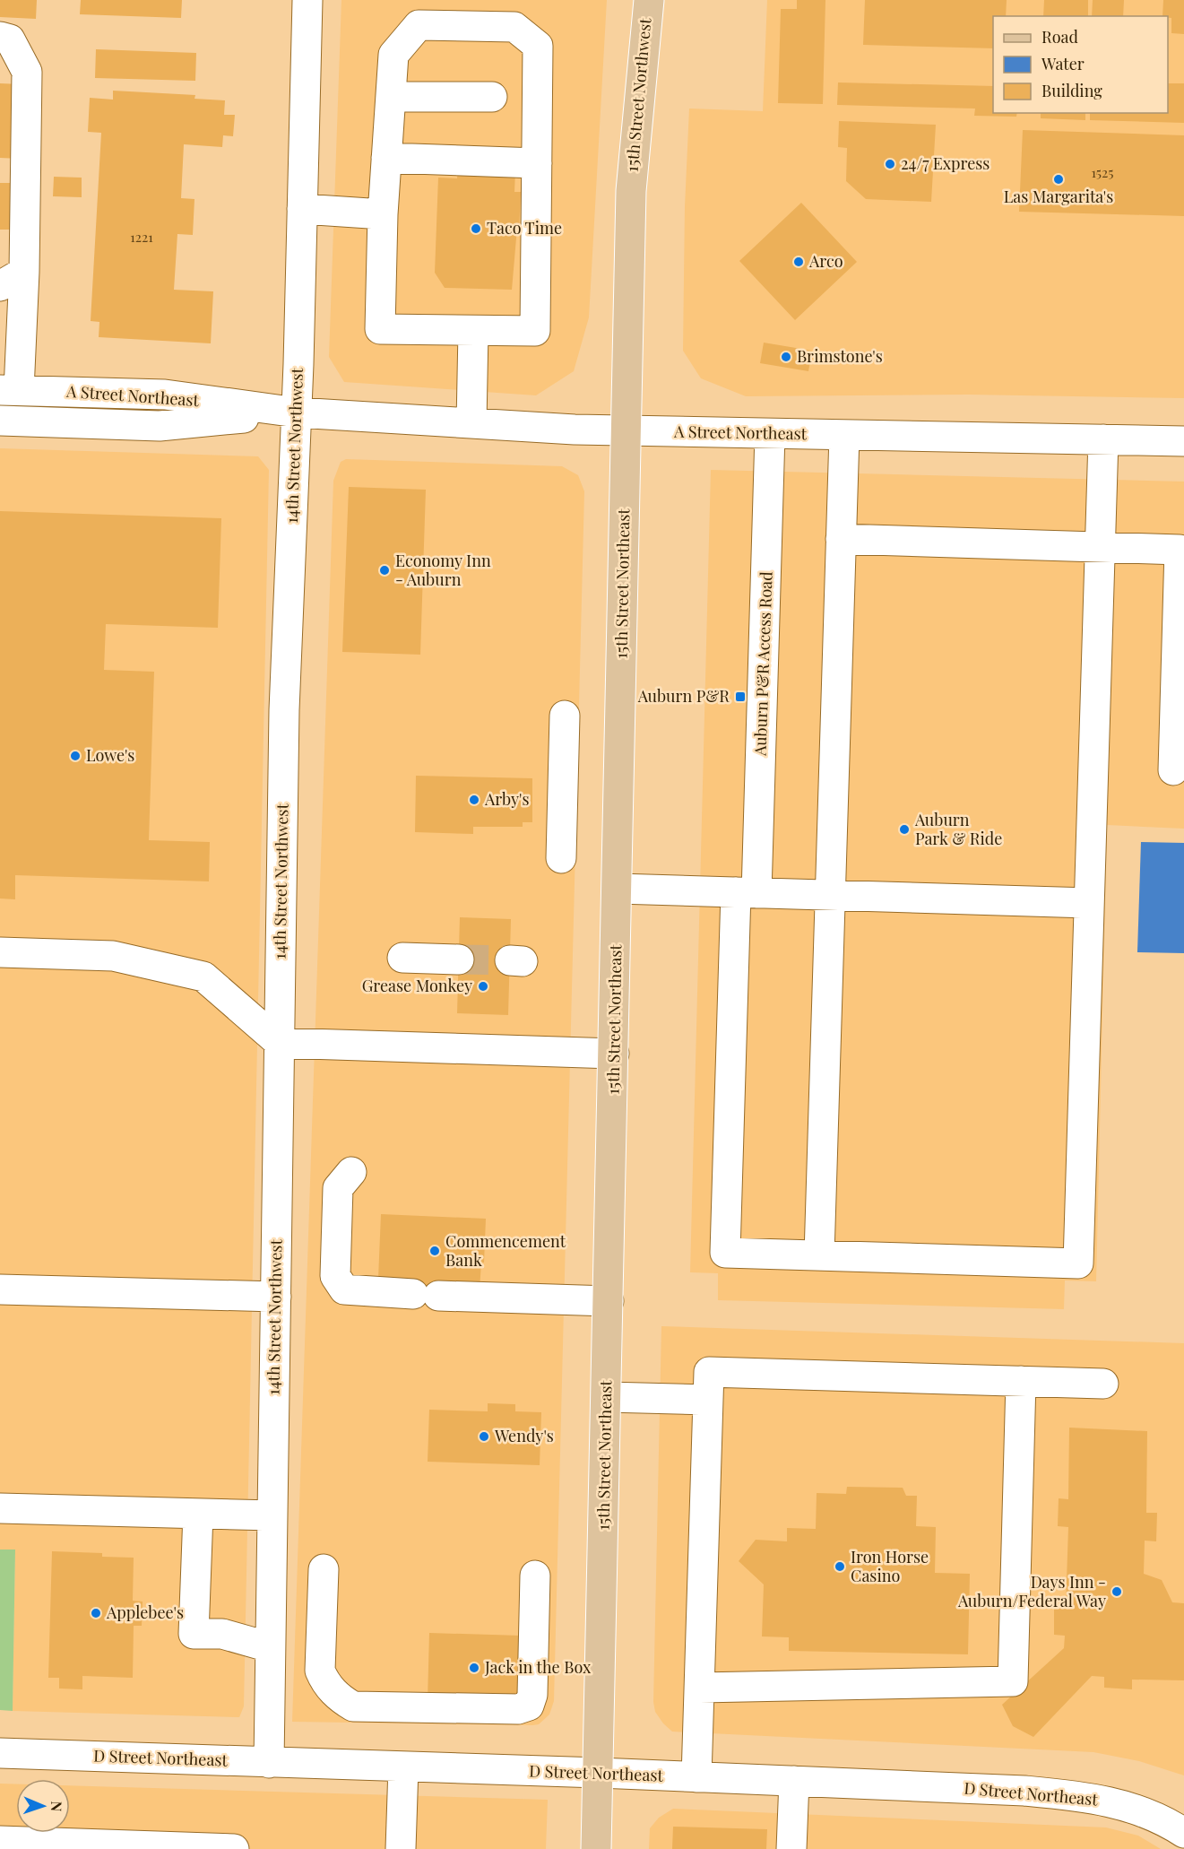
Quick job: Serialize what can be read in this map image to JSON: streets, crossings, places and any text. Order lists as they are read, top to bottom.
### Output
{
  "streets": {
    "main road": ["15th Street Northwest", "15th Street Northeast"],
    "street": [
      "A Street Northeast",
      "14th Street Northwest",
      "Auburn P&R Access Road",
      "D Street Northeast"
    ]
  },
  "crossings": [
    ["15th Street Northwest", "15th Street Northeast"],
    ["A Street Northeast", "14th Street Northwest"],
    ["A Street Northeast", "15th Street Northeast"],
    ["A Street Northeast", "Auburn P&R Access Road"],
    ["14th Street Northwest", "D Street Northeast"],
    ["15th Street Northeast", "D Street Northeast"]
  ],
  "places": {
    "other": [
      "24/7 Express",
      "Las Margarita's",
      "Taco Time",
      "Arco",
      "Brimstone's",
      "Economy Inn - Auburn",
      "Lowe's",
      "Arby's",
      "Auburn Park & Ride",
      "Grease Monkey",
      "Commencement Bank",
      "Wendy's",
      "Iron Horse Casino",
      "Days Inn - Auburn/Federal Way",
      "Applebee's",
      "Jack in the Box"
    ],
    "transit": ["Auburn P&R"]
  },
  "house_numbers": ["1525", "1221"],
  "legend": ["Road", "Water", "Building"],
  "north": "right"
}
